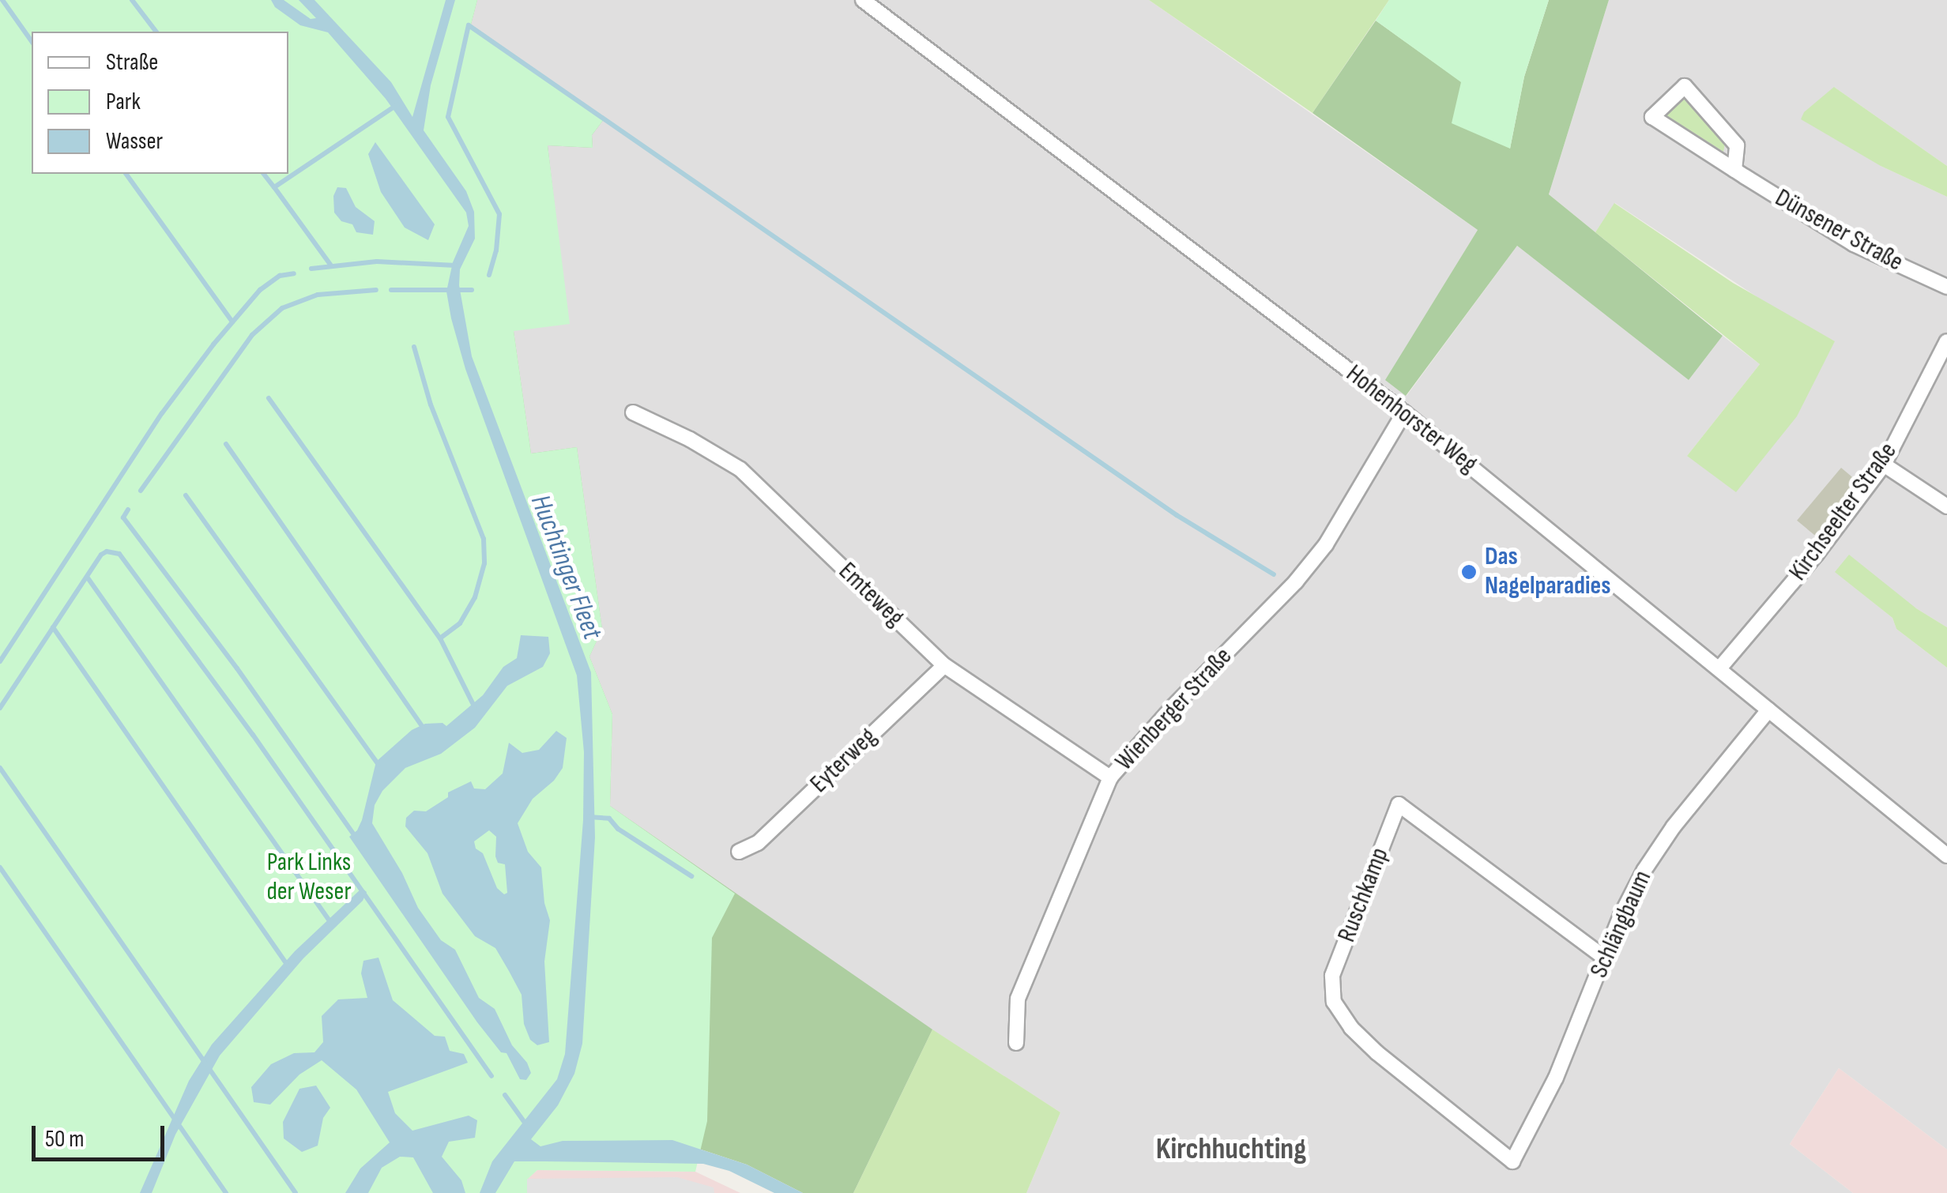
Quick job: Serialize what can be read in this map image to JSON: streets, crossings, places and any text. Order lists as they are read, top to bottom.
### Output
{
  "streets": {
    "street": [
      "Dünsener Straße",
      "Hohenhorster Weg",
      "Kirchseelter Straße",
      "Emteweg",
      "Wienberger Straße",
      "Eyterweg",
      "Ruschkamp",
      "Schlängbaum"
    ]
  },
  "crossings": [
    ["Hohenhorster Weg", "Kirchseelter Straße"],
    ["Hohenhorster Weg", "Wienberger Straße"],
    ["Hohenhorster Weg", "Schlängbaum"],
    ["Emteweg", "Wienberger Straße"],
    ["Emteweg", "Eyterweg"],
    ["Ruschkamp", "Schlängbaum"]
  ],
  "districts": ["Kirchhuchting"],
  "water": ["Huchtinger Fleet"],
  "parks": ["Park Links der Weser"],
  "places": ["Das Nagelparadies"],
  "legend": ["Straße", "Park", "Wasser"],
  "scale_bar": "50 m"
}
